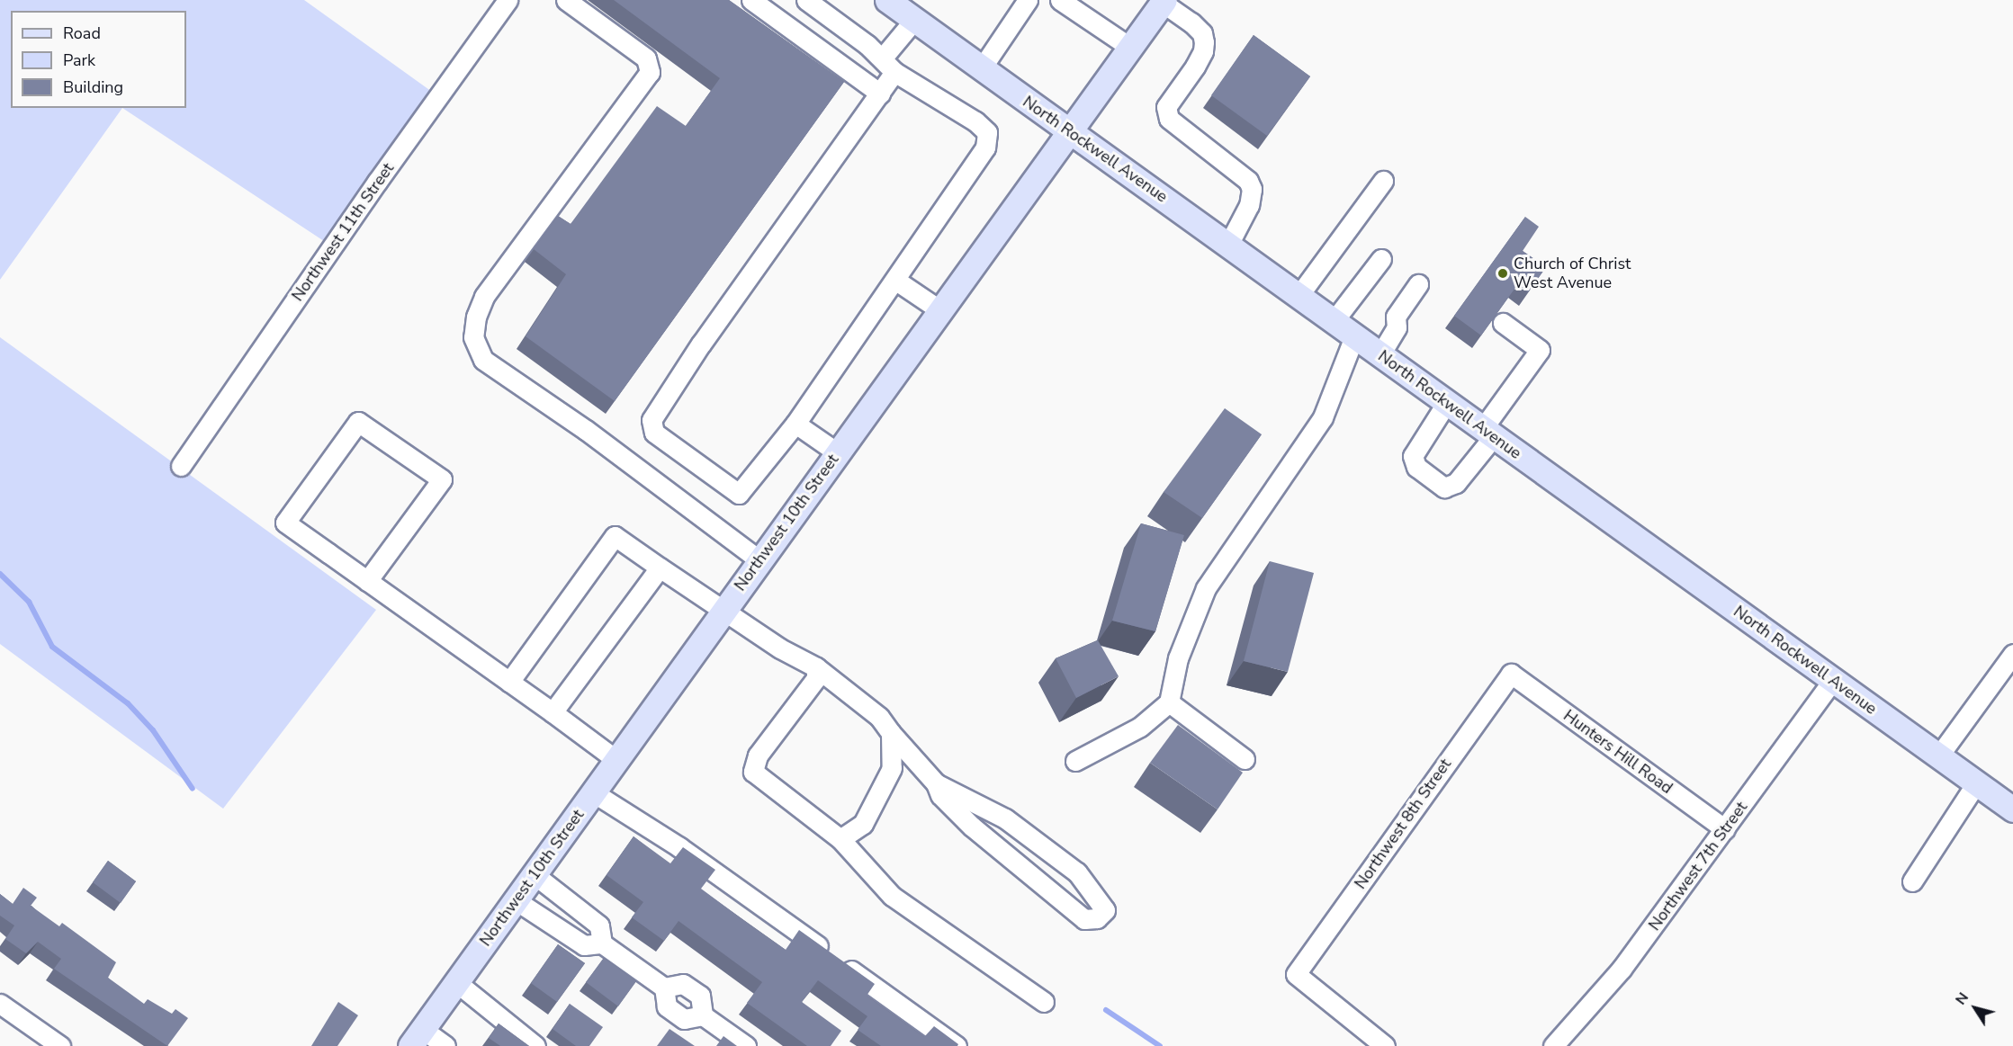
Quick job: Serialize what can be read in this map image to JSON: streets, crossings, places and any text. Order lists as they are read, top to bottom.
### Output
{
  "streets": {
    "main road": ["North Rockwell Avenue", "Northwest 10th Street"],
    "street": [
      "Northwest 11th Street",
      "Hunters Hill Road",
      "Northwest 8th Street",
      "Northwest 7th Street"
    ]
  },
  "crossings": [
    ["North Rockwell Avenue", "Northwest 10th Street"],
    ["North Rockwell Avenue", "Northwest 7th Street"],
    ["Hunters Hill Road", "Northwest 8th Street"],
    ["Hunters Hill Road", "Northwest 7th Street"]
  ],
  "places": ["Church of Christ West Avenue"],
  "legend": ["Road", "Park", "Building"],
  "north": "top left"
}
